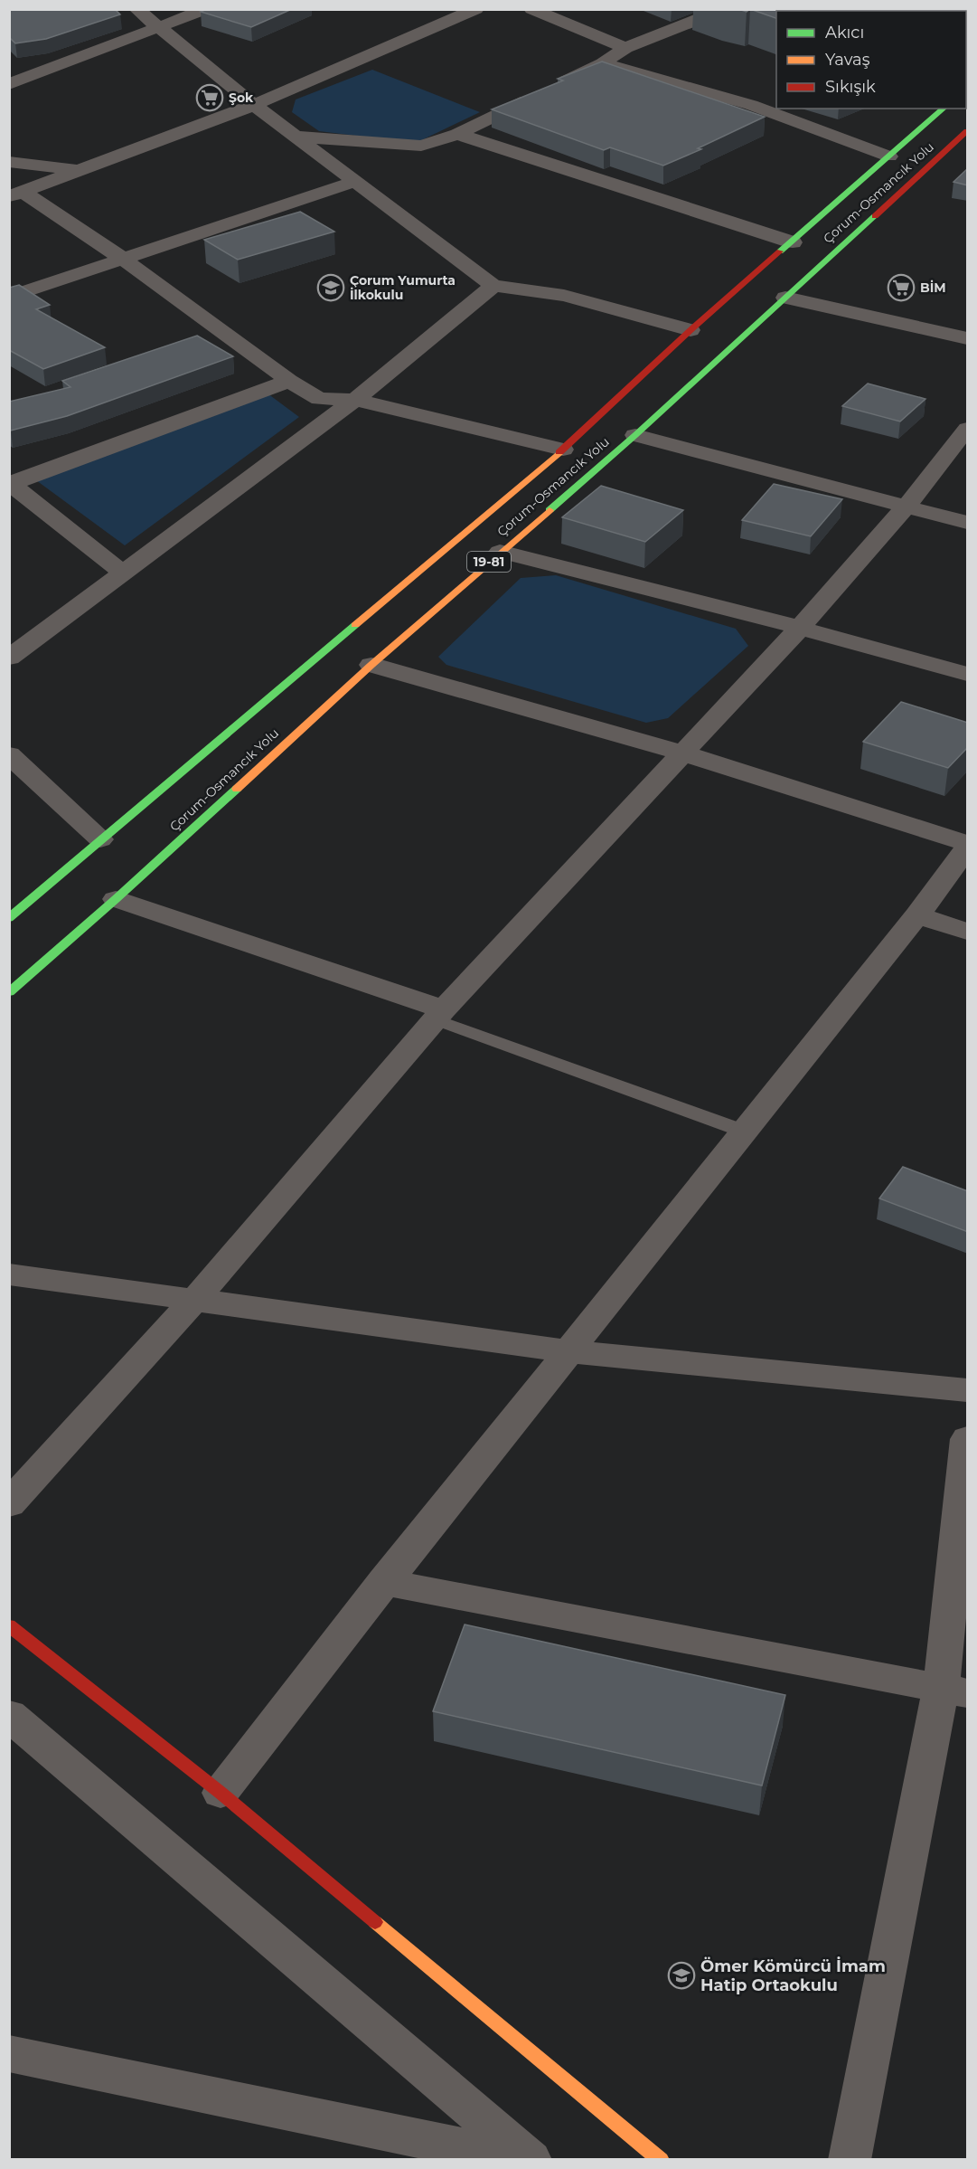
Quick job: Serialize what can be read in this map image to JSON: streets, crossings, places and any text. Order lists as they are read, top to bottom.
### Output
{
  "streets": {
    "main road": ["Çorum-Osmancık Yolu", "19-81"]
  },
  "places": {
    "supermarket": ["Şok", "BİM"],
    "school or university": ["Çorum Yumurta İlkokulu", "Ömer Kömürcü İmam Hatip Ortaokulu"]
  },
  "legend": ["Akıcı", "Yavaş", "Sıkışık"]
}
